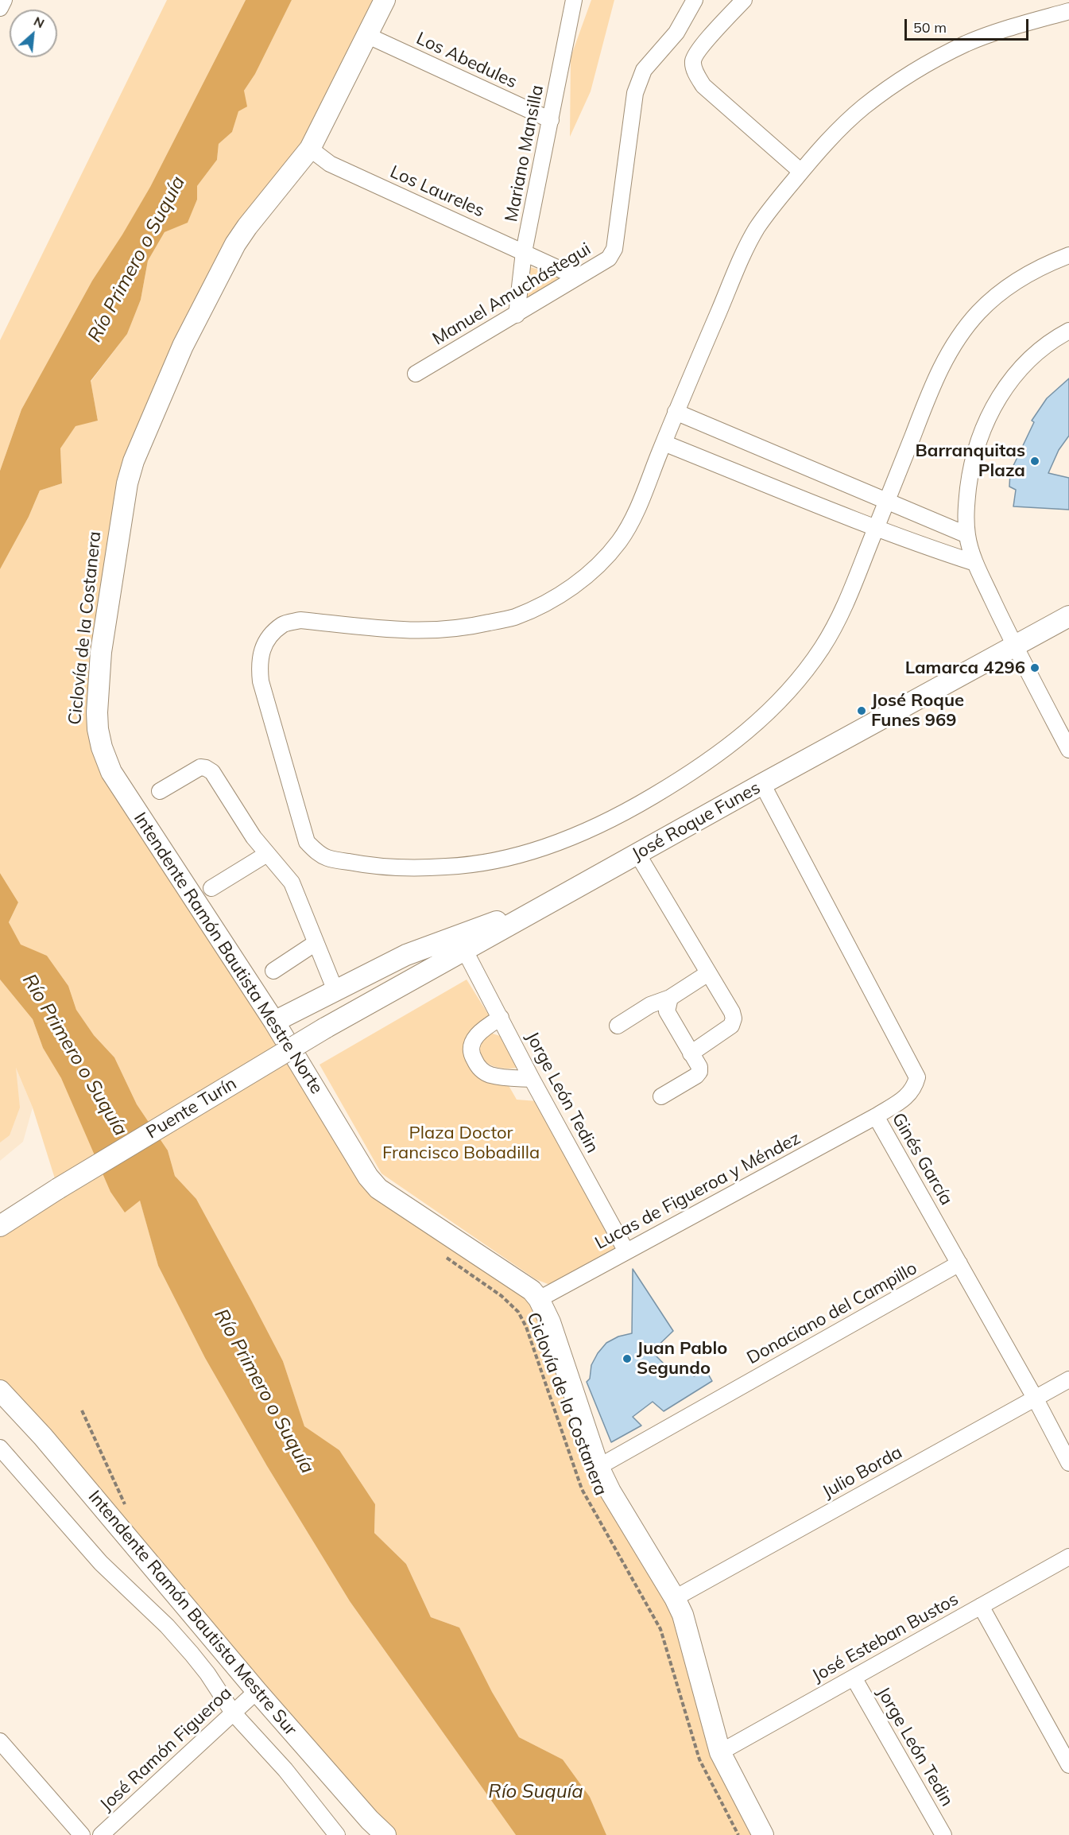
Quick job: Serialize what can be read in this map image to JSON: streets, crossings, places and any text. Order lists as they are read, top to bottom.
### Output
{
  "streets": {
    "main road": [
      "José Roque Funes",
      "Intendente Ramón Bautista Mestre Norte",
      "Puente Turín",
      "Intendente Ramón Bautista Mestre Sur"
    ],
    "street": [
      "Los Abedules",
      "Mariano Mansilla",
      "Los Laureles",
      "Manuel Amuchástegui",
      "Jorge León Tedin",
      "Ginés García",
      "Lucas de Figueroa y Méndez",
      "Donaciano del Campillo",
      "Julio Borda",
      "José Esteban Bustos",
      "José Ramón Figueroa"
    ],
    "path": ["Ciclovía de la Costanera"]
  },
  "crossings": [
    ["Los Abedules", "Mariano Mansilla"],
    ["Los Abedules", "Intendente Ramón Bautista Mestre Norte"],
    ["Mariano Mansilla", "Los Laureles"],
    ["Mariano Mansilla", "Manuel Amuchástegui"],
    ["Los Laureles", "Manuel Amuchástegui"],
    ["Los Laureles", "Intendente Ramón Bautista Mestre Norte"],
    ["José Roque Funes", "Jorge León Tedin"],
    ["José Roque Funes", "Puente Turín"],
    ["José Roque Funes", "Ginés García"],
    ["Intendente Ramón Bautista Mestre Norte", "Lucas de Figueroa y Méndez"],
    ["Intendente Ramón Bautista Mestre Norte", "Donaciano del Campillo"],
    ["Intendente Ramón Bautista Mestre Norte", "Julio Borda"],
    ["Intendente Ramón Bautista Mestre Norte", "José Esteban Bustos"],
    ["Jorge León Tedin", "Lucas de Figueroa y Méndez"],
    ["Jorge León Tedin", "José Esteban Bustos"],
    ["Ginés García", "Lucas de Figueroa y Méndez"],
    ["Ginés García", "Donaciano del Campillo"],
    ["Ginés García", "Julio Borda"],
    ["Intendente Ramón Bautista Mestre Sur", "José Ramón Figueroa"]
  ],
  "water": ["Río Primero o Suquía", "Río Suquía"],
  "parks": ["Plaza Doctor Francisco Bobadilla"],
  "places": [
    "Barranquitas Plaza",
    "Lamarca 4296",
    "José Roque Funes 969",
    "Juan Pablo Segundo"
  ],
  "scale_bar": "50 m",
  "north": "top right"
}
